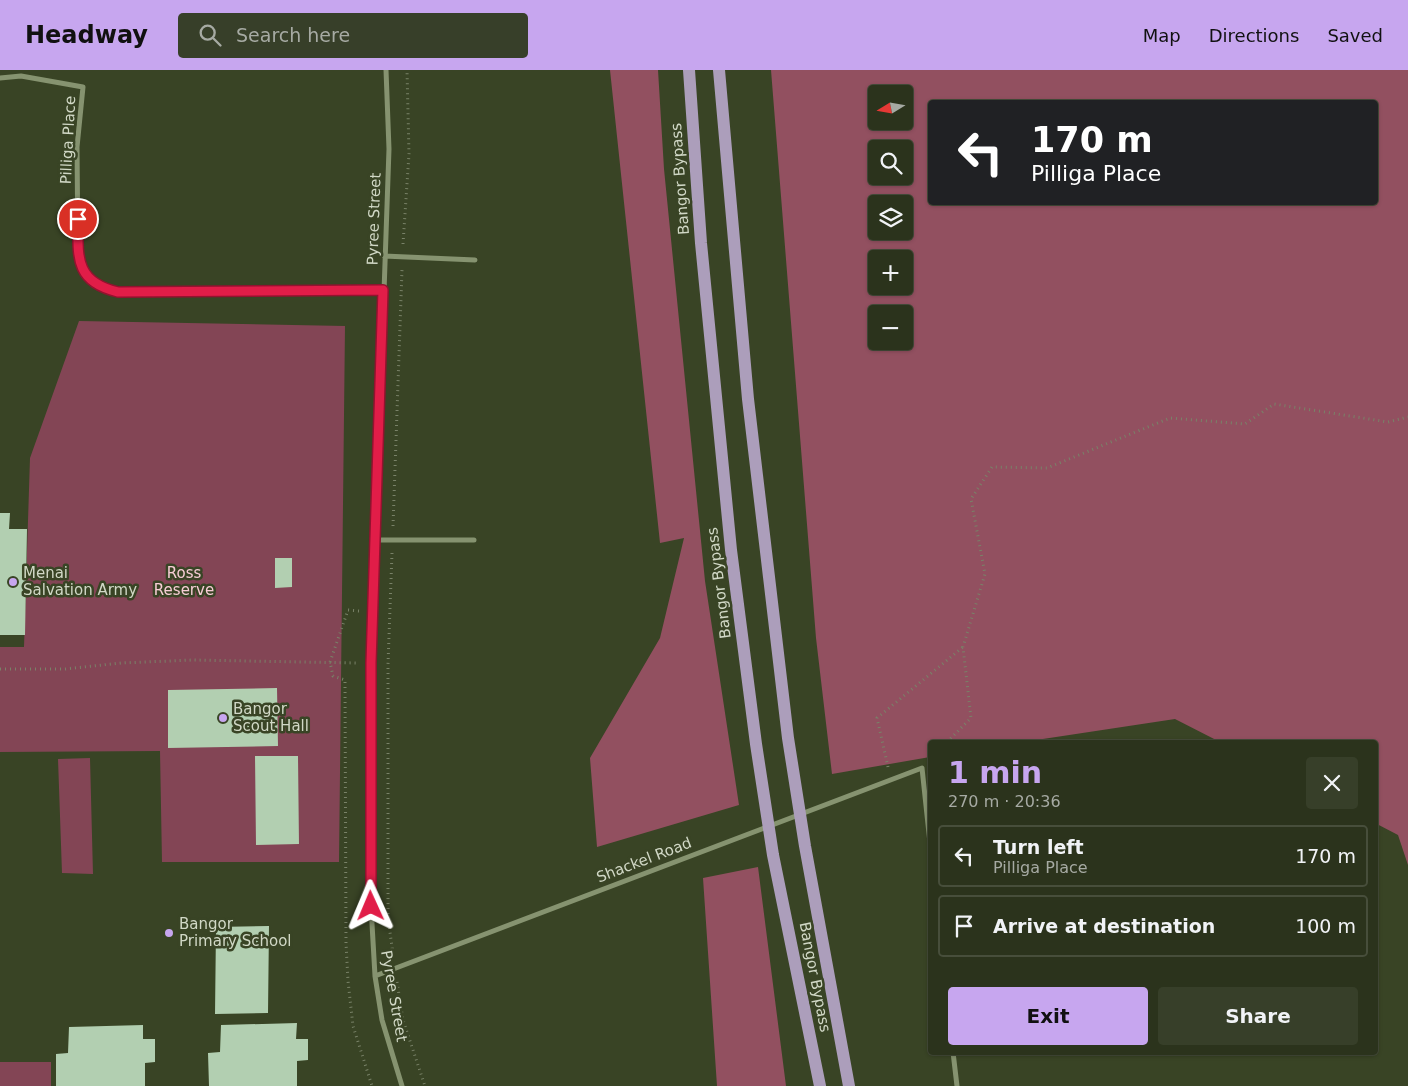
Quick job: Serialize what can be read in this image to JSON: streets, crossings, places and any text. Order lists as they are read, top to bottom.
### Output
{
  "streets": {
    "main road": ["Bangor Bypass"],
    "street": ["Pilliga Place", "Pyree Street", "Shackel Road"]
  },
  "crossings": [
    ["Pilliga Place", "Pyree Street"],
    ["Pyree Street", "Shackel Road"]
  ],
  "parks": ["Ross Reserve"],
  "places": ["Menai Salvation Army", "Bangor Scout Hall", "Bangor Primary School"],
  "north": "left",
  "page": {
    "header": "Headway",
    "search": "Search here",
    "nav": ["Map", "Directions", "Saved"],
    "map_buttons": ["+", "−"],
    "turn": ["170 m", "Pilliga Place"],
    "heading": ["1 min", "270 m · 20:36"],
    "list": [
      {
        "name": "Turn left",
        "note": "Pilliga Place",
        "value": "170 m"
      },
      {
        "name": "Arrive at destination",
        "value": "100 m"
      }
    ],
    "buttons": ["Exit", "Share"]
  }
}
